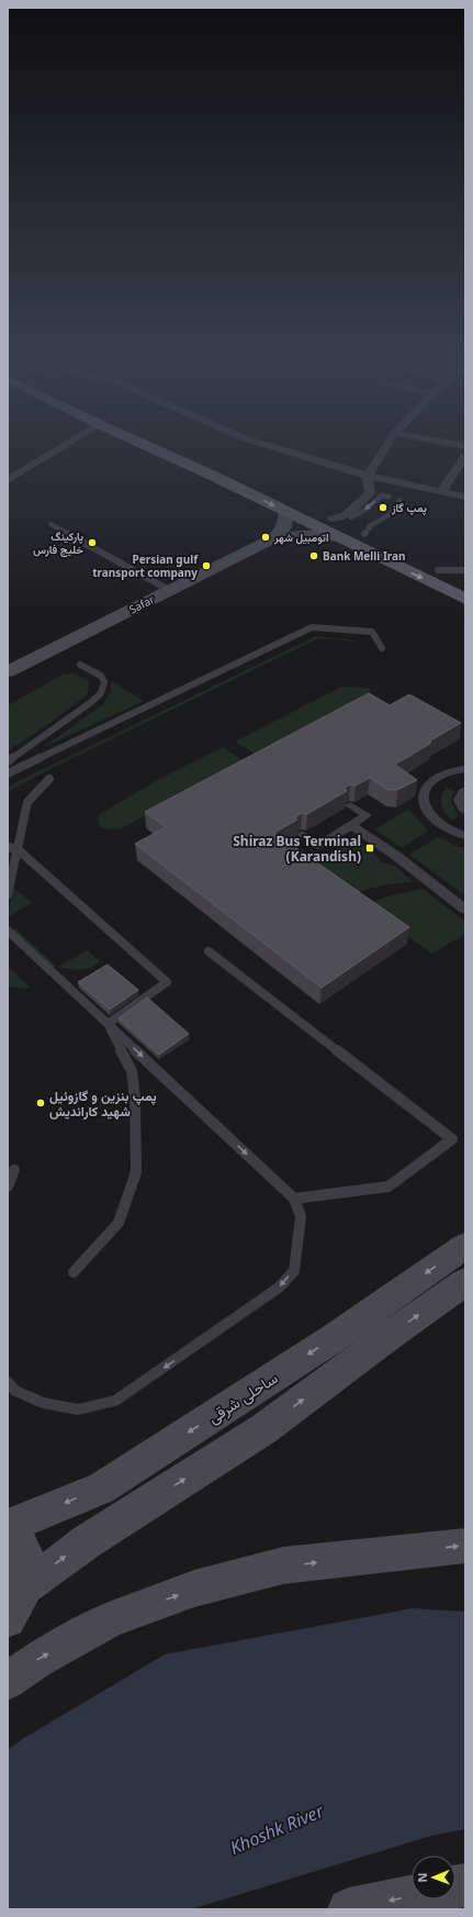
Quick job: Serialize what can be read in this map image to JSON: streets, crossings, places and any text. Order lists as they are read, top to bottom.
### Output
{
  "streets": {
    "main road": ["Safar", "ساحلی شرقی"]
  },
  "water": ["Khoshk River"],
  "places": {
    "other": [
      "پمپ گاز",
      "اتومبیل شهر",
      "پارکینگ خلیج فارس",
      "Bank Melli Iran",
      "Persian gulf transport company",
      "پمپ بنزین و گازوئیل شهید کاراندیش"
    ],
    "transit": ["Shiraz Bus Terminal (Karandish)"]
  },
  "north": "left"
}
